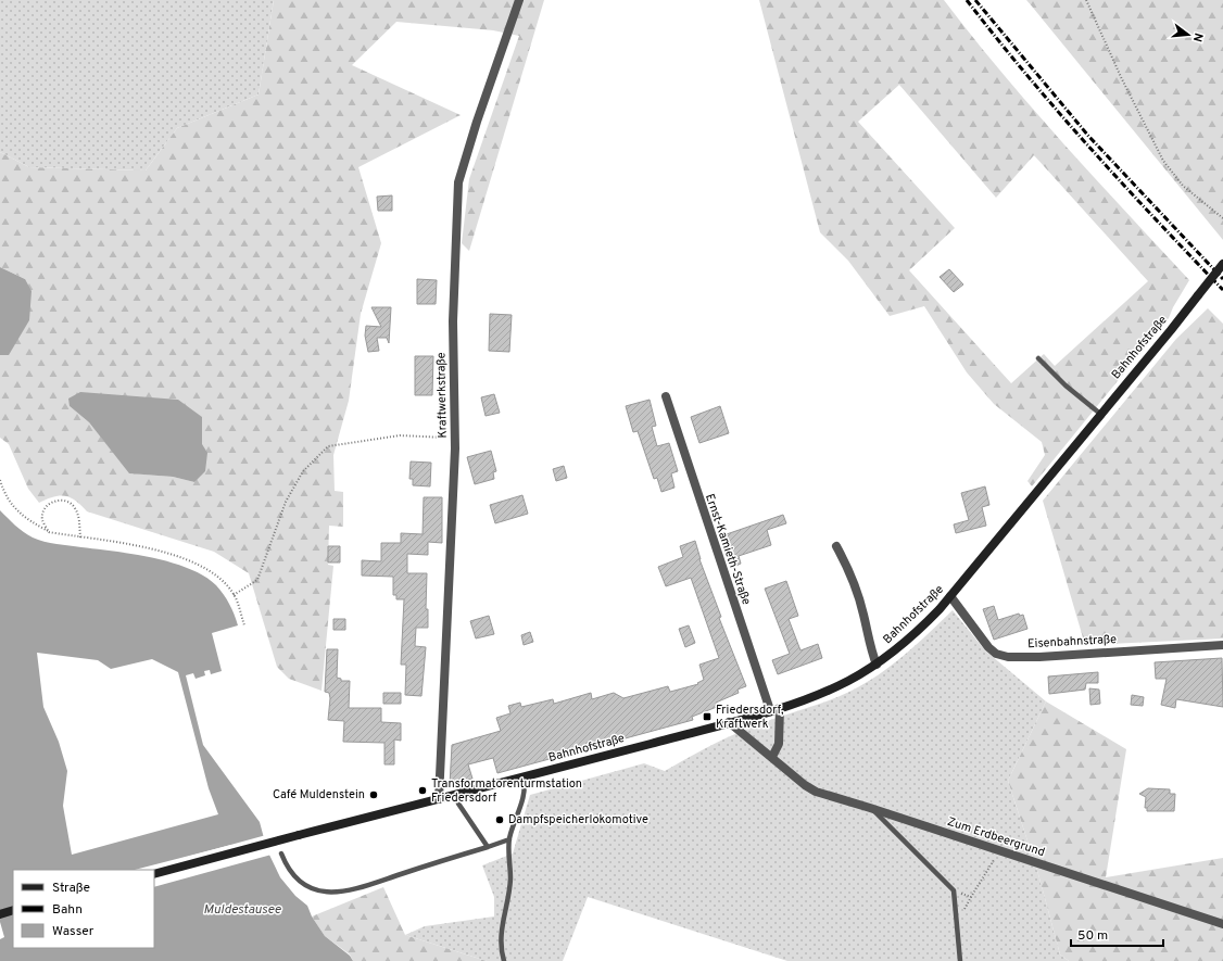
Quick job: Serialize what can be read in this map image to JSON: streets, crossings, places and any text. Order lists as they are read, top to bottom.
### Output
{
  "streets": {
    "main road": ["Bahnhofstraße"],
    "street": [
      "Kraftwerkstraße",
      "Ernst-Kamieth-Straße",
      "Eisenbahnstraße",
      "Zum Erdbeergrund"
    ]
  },
  "crossings": [
    ["Bahnhofstraße", "Kraftwerkstraße"],
    ["Bahnhofstraße", "Ernst-Kamieth-Straße"],
    ["Bahnhofstraße", "Eisenbahnstraße"],
    ["Bahnhofstraße", "Zum Erdbeergrund"]
  ],
  "water": ["Muldestausee"],
  "places": {
    "transit": ["Friedersdorf, Kraftwerk"],
    "other": ["Transformatorenturmstation Friedersdorf", "Café Muldenstein", "Dampfspeicherlokomotive"]
  },
  "legend": ["Straße", "Bahn", "Wasser"],
  "scale_bar": "50 m",
  "north": "right"
}
